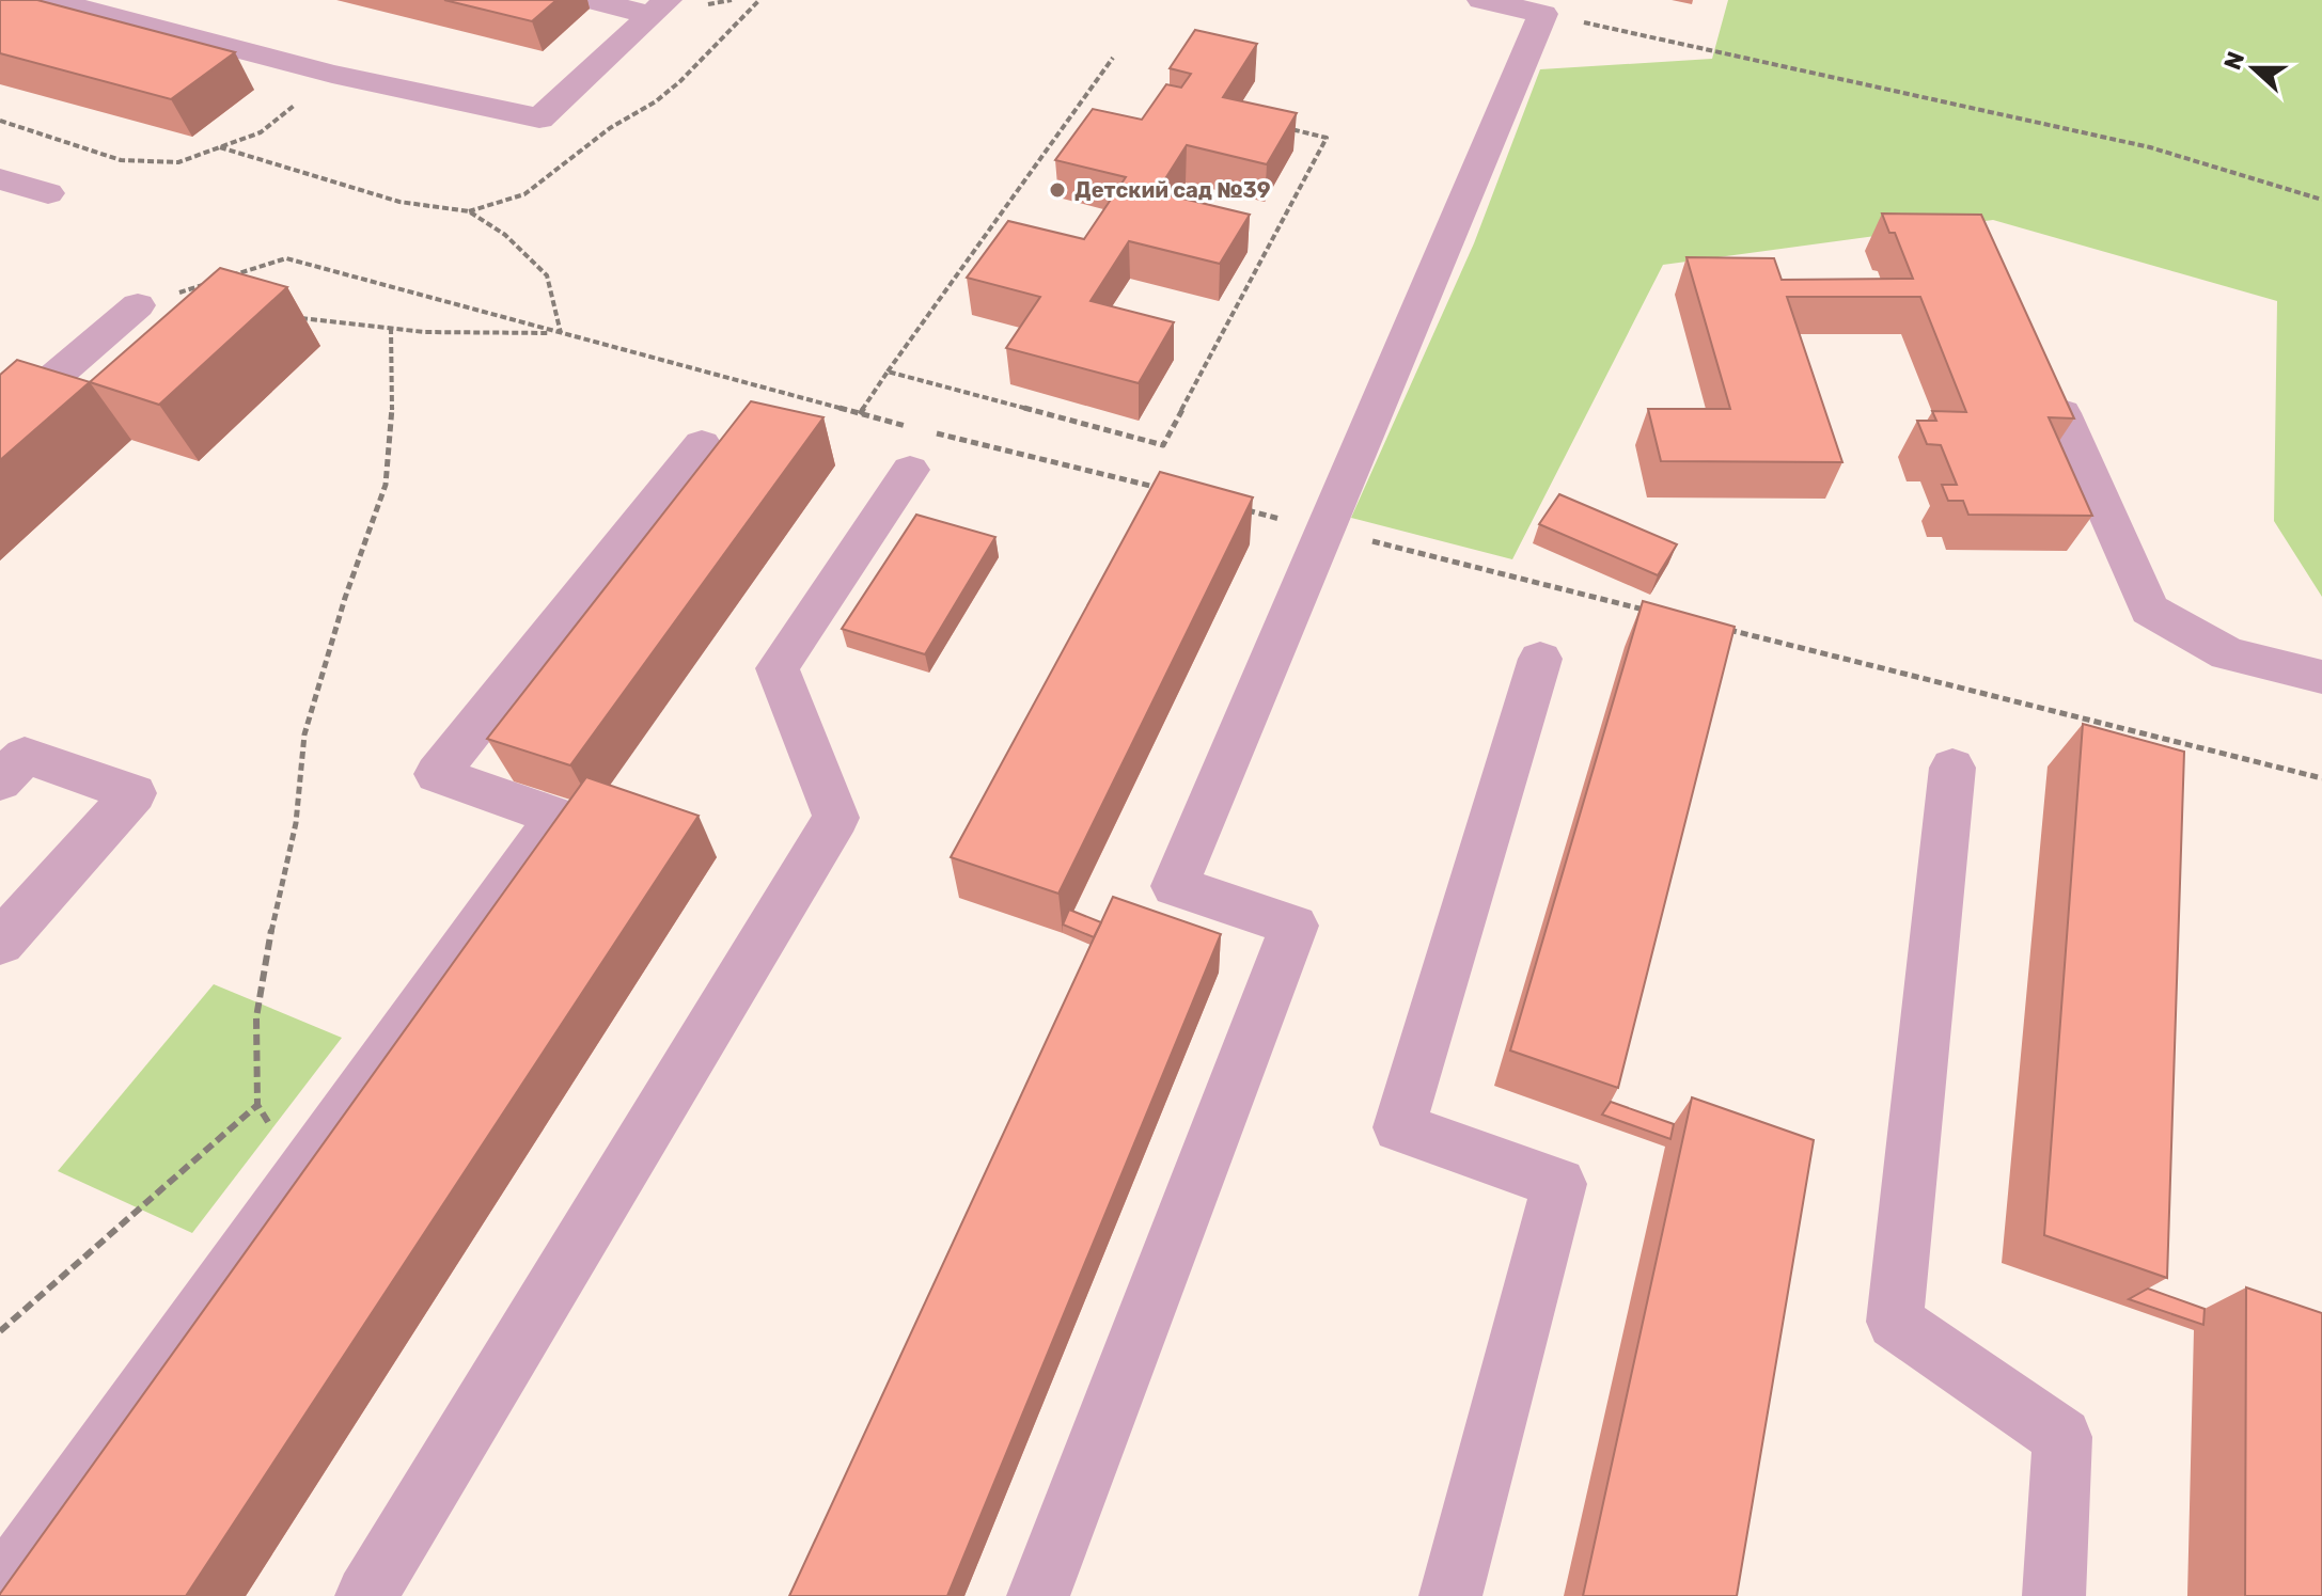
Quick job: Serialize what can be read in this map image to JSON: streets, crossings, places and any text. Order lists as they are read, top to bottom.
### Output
{
  "places": ["Детский сад №39"],
  "north": "left"
}
